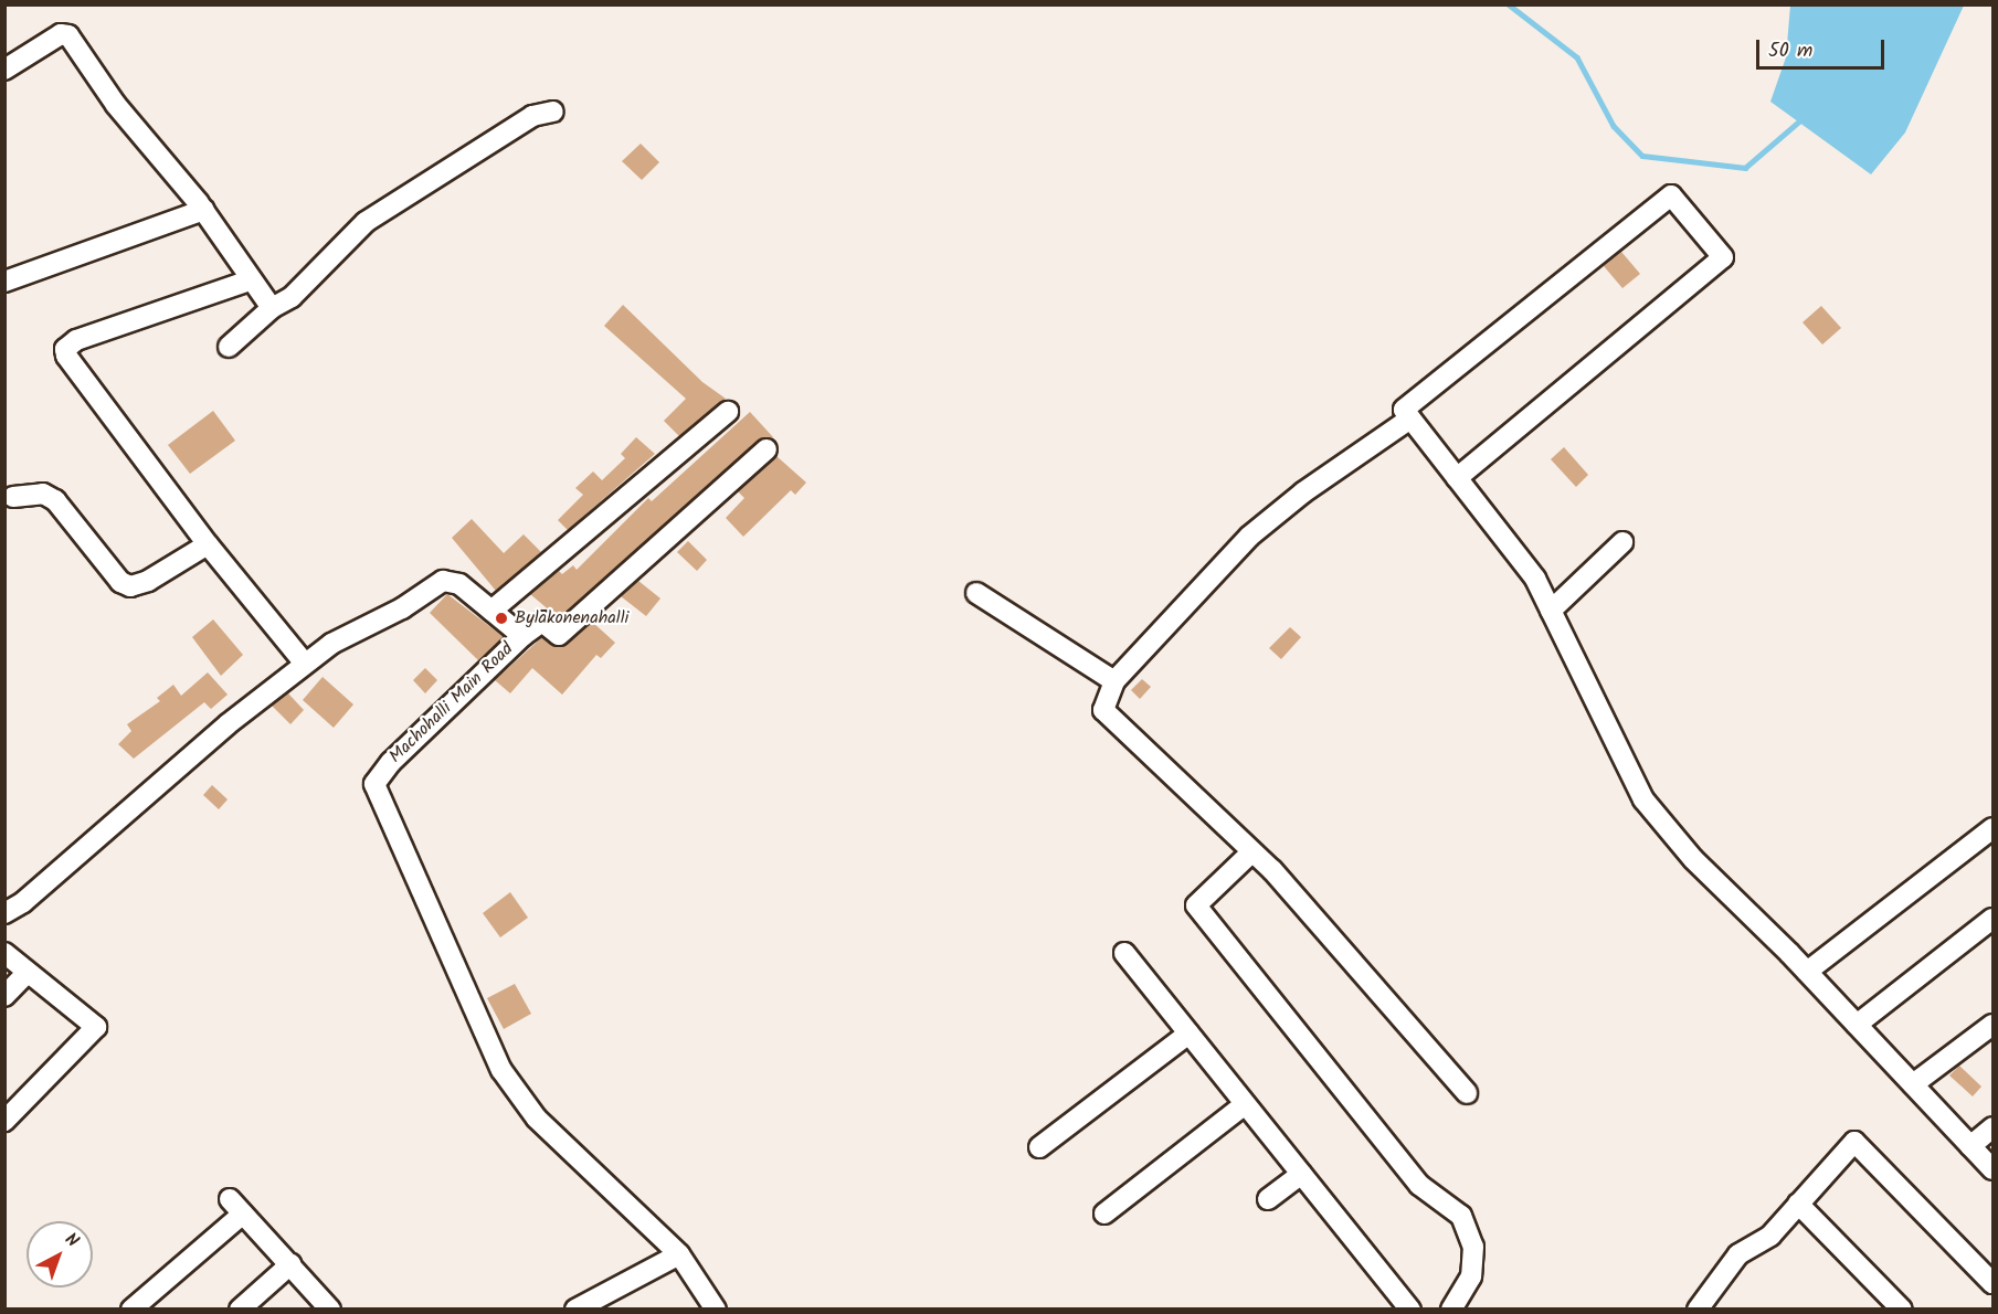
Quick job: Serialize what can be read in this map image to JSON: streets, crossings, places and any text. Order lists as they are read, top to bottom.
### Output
{
  "streets": {
    "street": ["Machohalli Main Road"]
  },
  "places": ["Bylakonenahalli"],
  "scale_bar": "50 m",
  "north": "top right"
}
